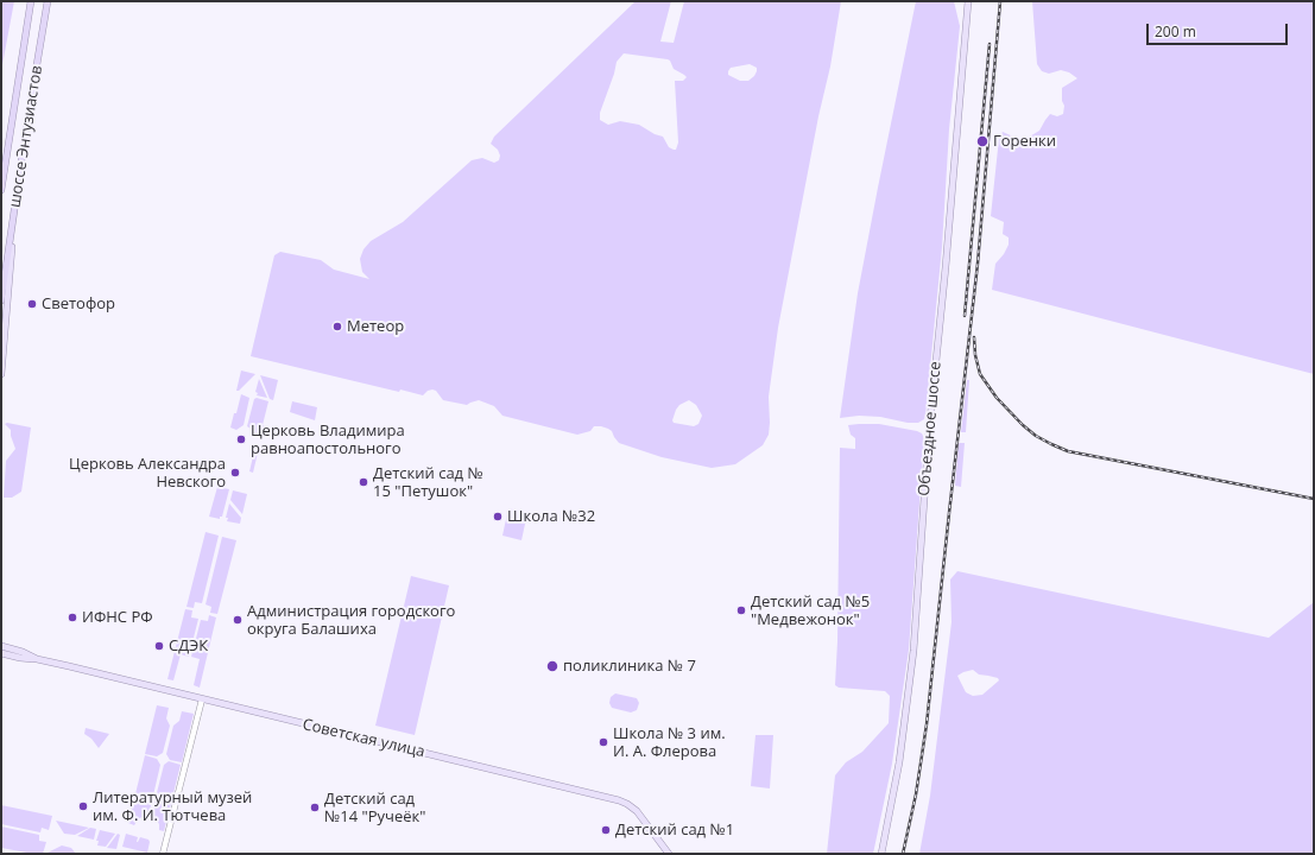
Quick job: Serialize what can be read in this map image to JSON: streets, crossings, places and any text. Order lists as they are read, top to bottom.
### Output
{
  "streets": {
    "highway": ["шоссе Энтузиастов"],
    "main road": ["Объездное шоссе", "Советская улица"]
  },
  "places": [
    "Горенки",
    "Светофор",
    "Метеор",
    "Церковь Владимира равноапостольного",
    "Церковь Александра Невского",
    "Детский сад № 15 \"Петушок\"",
    "Школа №32",
    "Детский сад №5 \"Медвежонок\"",
    "ИФНС РФ",
    "Администрация городского округа Балашиха",
    "СДЭК",
    "поликлиника № 7",
    "Школа № 3 им. И. А. Флерова",
    "Литературный музей им. Ф. И. Тютчева",
    "Детский сад №14 \"Ручеёк\"",
    "Детский сад №1"
  ],
  "scale_bar": "200 m"
}
